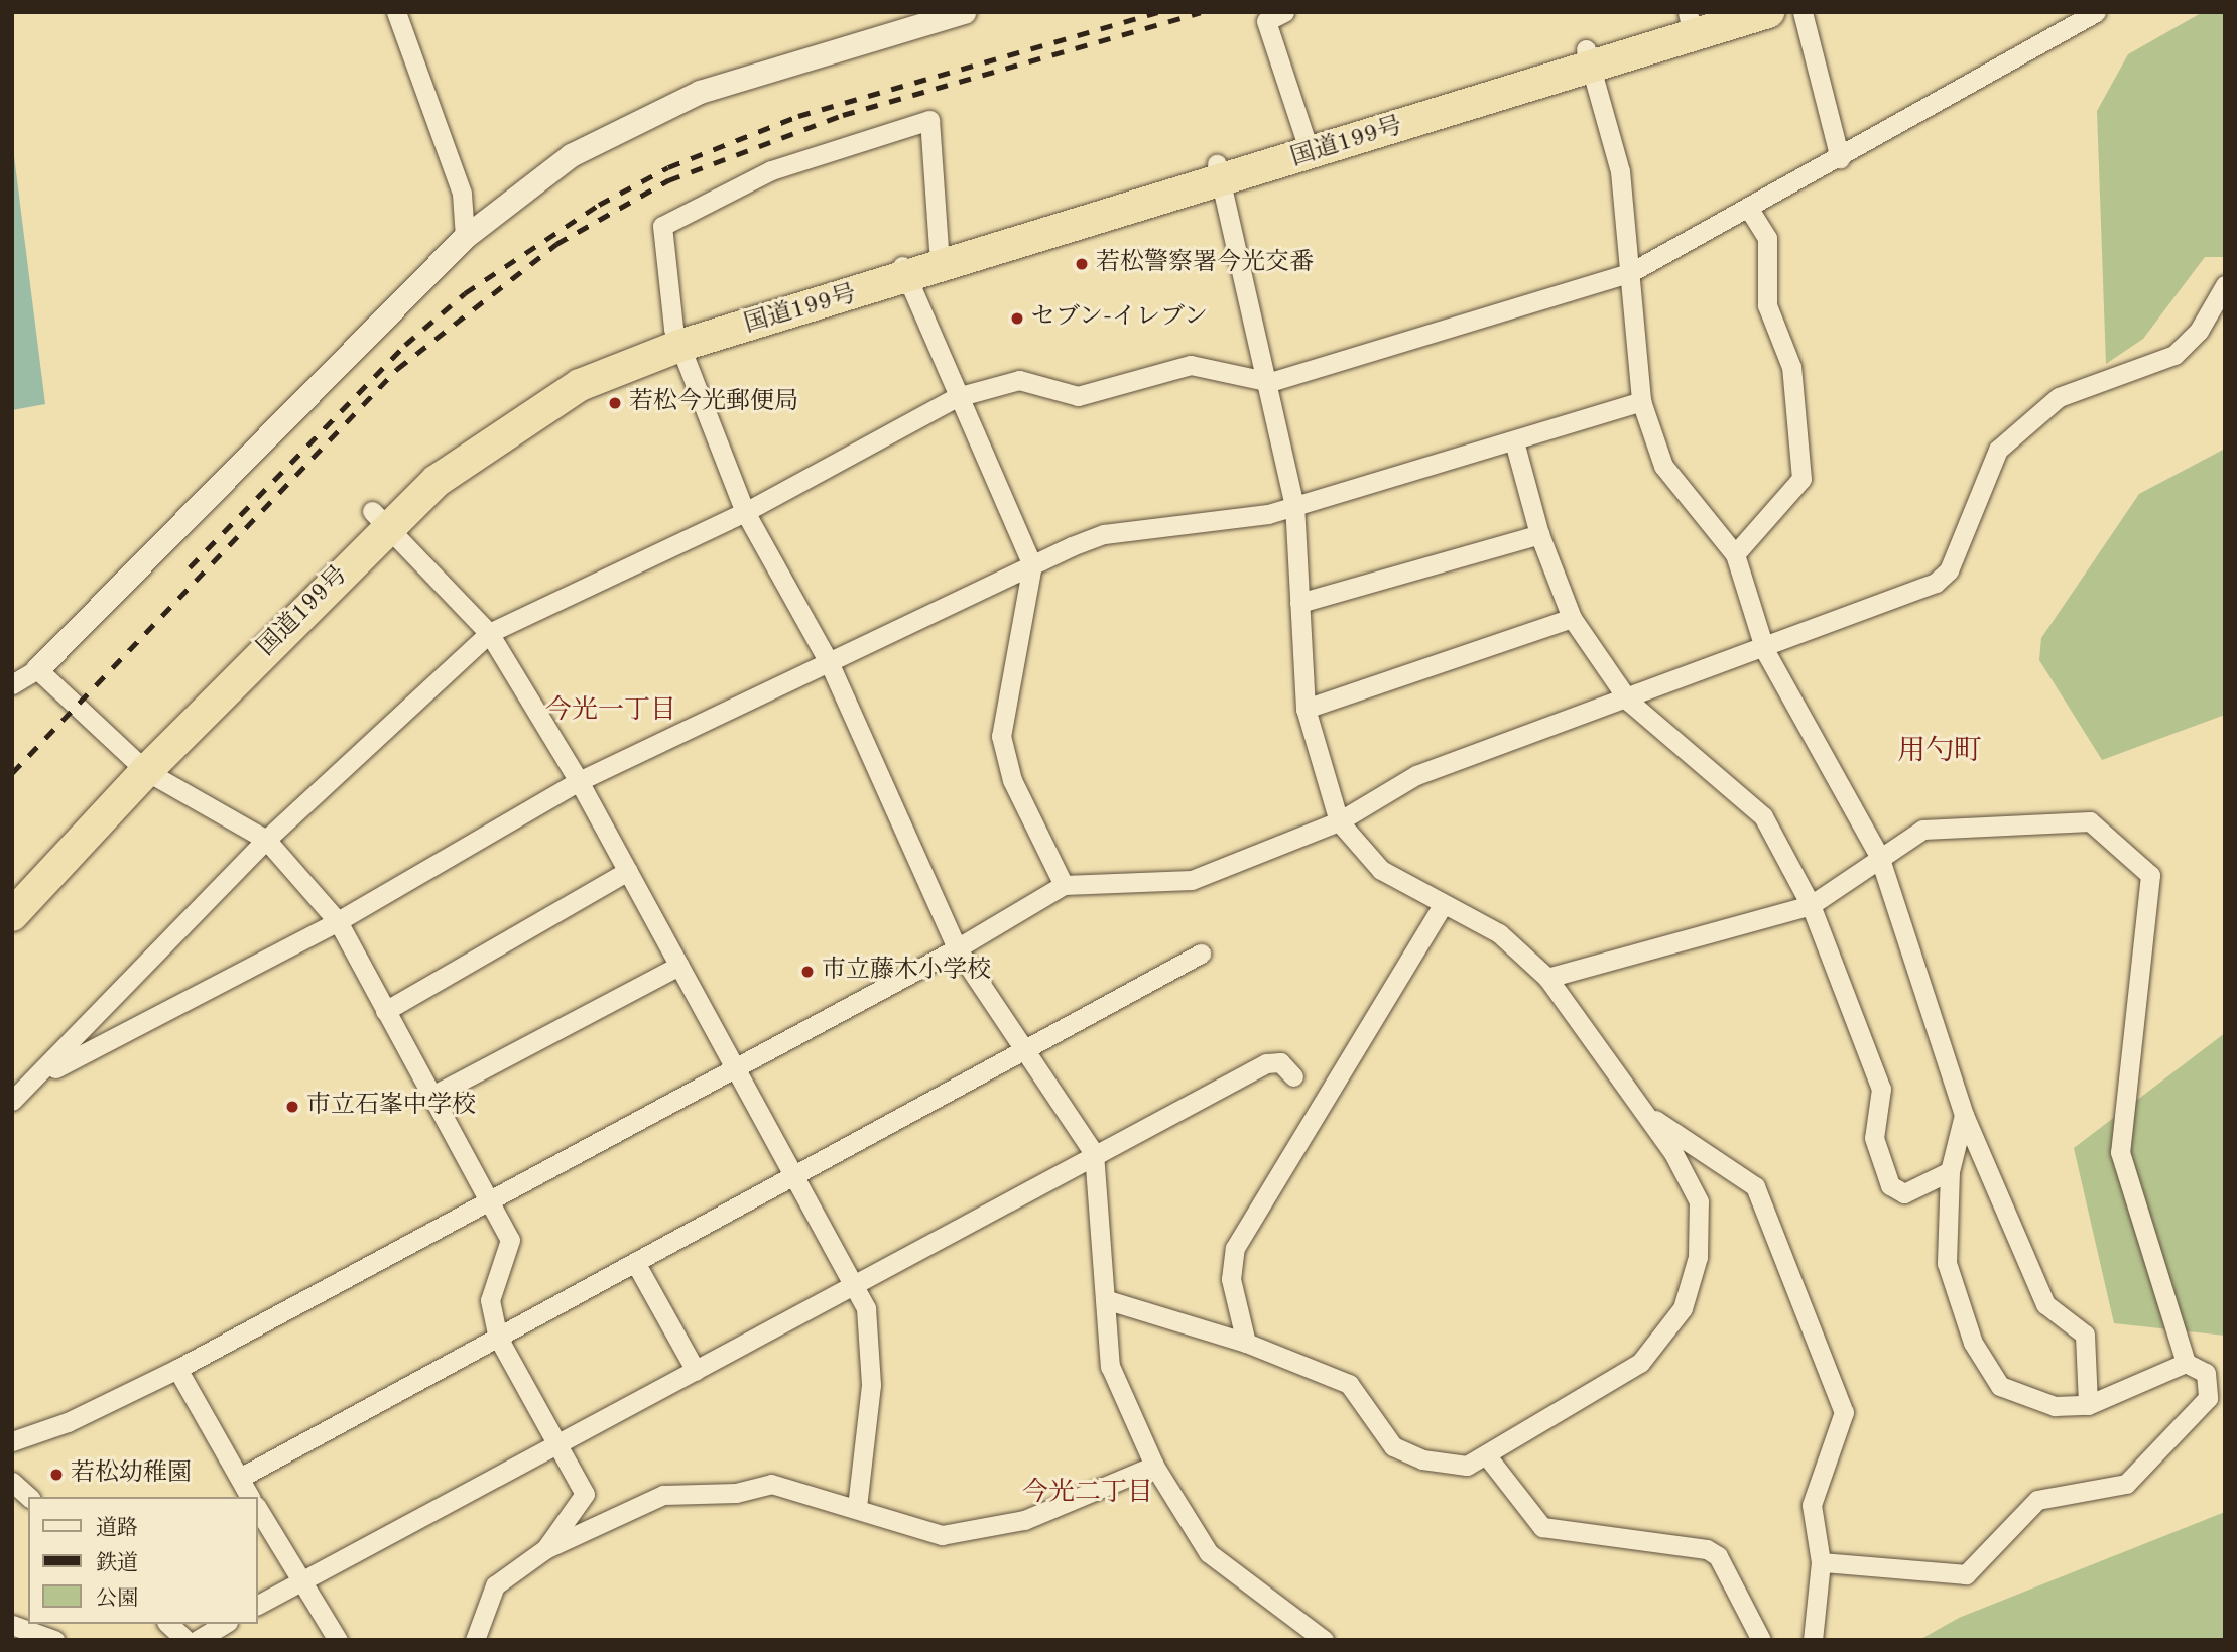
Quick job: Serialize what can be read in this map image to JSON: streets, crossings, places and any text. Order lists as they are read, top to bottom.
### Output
{
  "streets": {
    "highway": ["国道199号"]
  },
  "districts": ["今光一丁目", "用勺町", "今光二丁目"],
  "places": [
    "若松警察署今光交番",
    "セブン-イレブン",
    "若松今光郵便局",
    "市立藤木小学校",
    "市立石峯中学校",
    "若松幼稚園"
  ],
  "legend": ["道路", "鉄道", "公園"]
}
